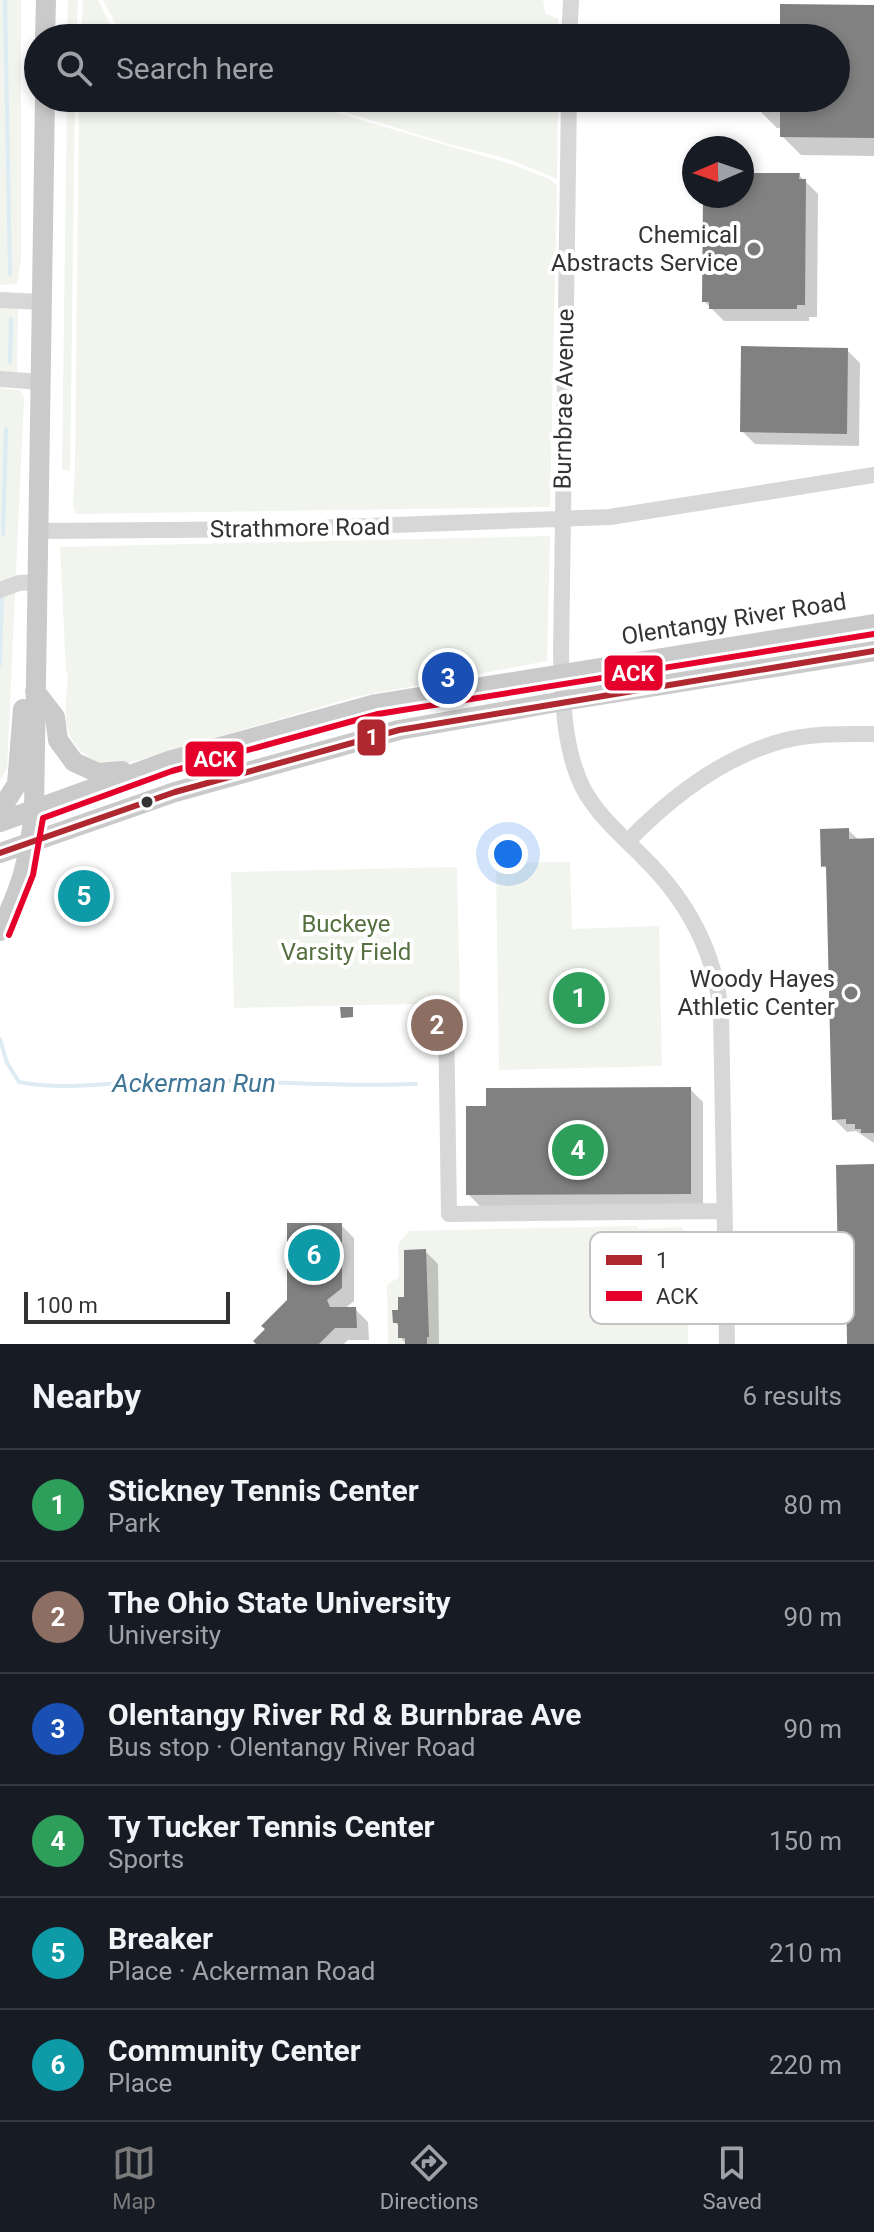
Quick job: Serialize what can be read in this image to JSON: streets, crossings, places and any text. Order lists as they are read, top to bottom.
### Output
{
  "streets": {
    "main road": ["Olentangy River Road"],
    "street": ["Burnbrae Avenue", "Strathmore Road"]
  },
  "crossings": [
    ["Burnbrae Avenue", "Strathmore Road"],
    ["Burnbrae Avenue", "Olentangy River Road"]
  ],
  "water": ["Ackerman Run"],
  "parks": ["Buckeye Varsity Field"],
  "places": ["Chemical Abstracts Service", "Woody Hayes Athletic Center"],
  "lines": ["transit line ACK", "transit line 1"],
  "legend": ["1", "ACK"],
  "scale_bar": "100 m",
  "north": "left",
  "page": {
    "search": "Search here",
    "pins": [
      "3",
      "5",
      "1",
      "2",
      "4",
      "6"
    ],
    "scale": "100 m",
    "heading": ["Nearby", "6 results"],
    "list": [
      {
        "mark": "1",
        "name": "Stickney Tennis Center",
        "note": "Park",
        "value": "80 m"
      },
      {
        "mark": "2",
        "name": "The Ohio State University",
        "note": "University",
        "value": "90 m"
      },
      {
        "mark": "3",
        "name": "Olentangy River Rd & Burnbrae Ave",
        "note": "Bus stop · Olentangy River Road",
        "value": "90 m"
      },
      {
        "mark": "4",
        "name": "Ty Tucker Tennis Center",
        "note": "Sports",
        "value": "150 m"
      },
      {
        "mark": "5",
        "name": "Breaker",
        "note": "Place · Ackerman Road",
        "value": "210 m"
      },
      {
        "mark": "6",
        "name": "Community Center",
        "note": "Place",
        "value": "220 m"
      }
    ],
    "nav": ["Map", "Directions", "Saved"]
  }
}
